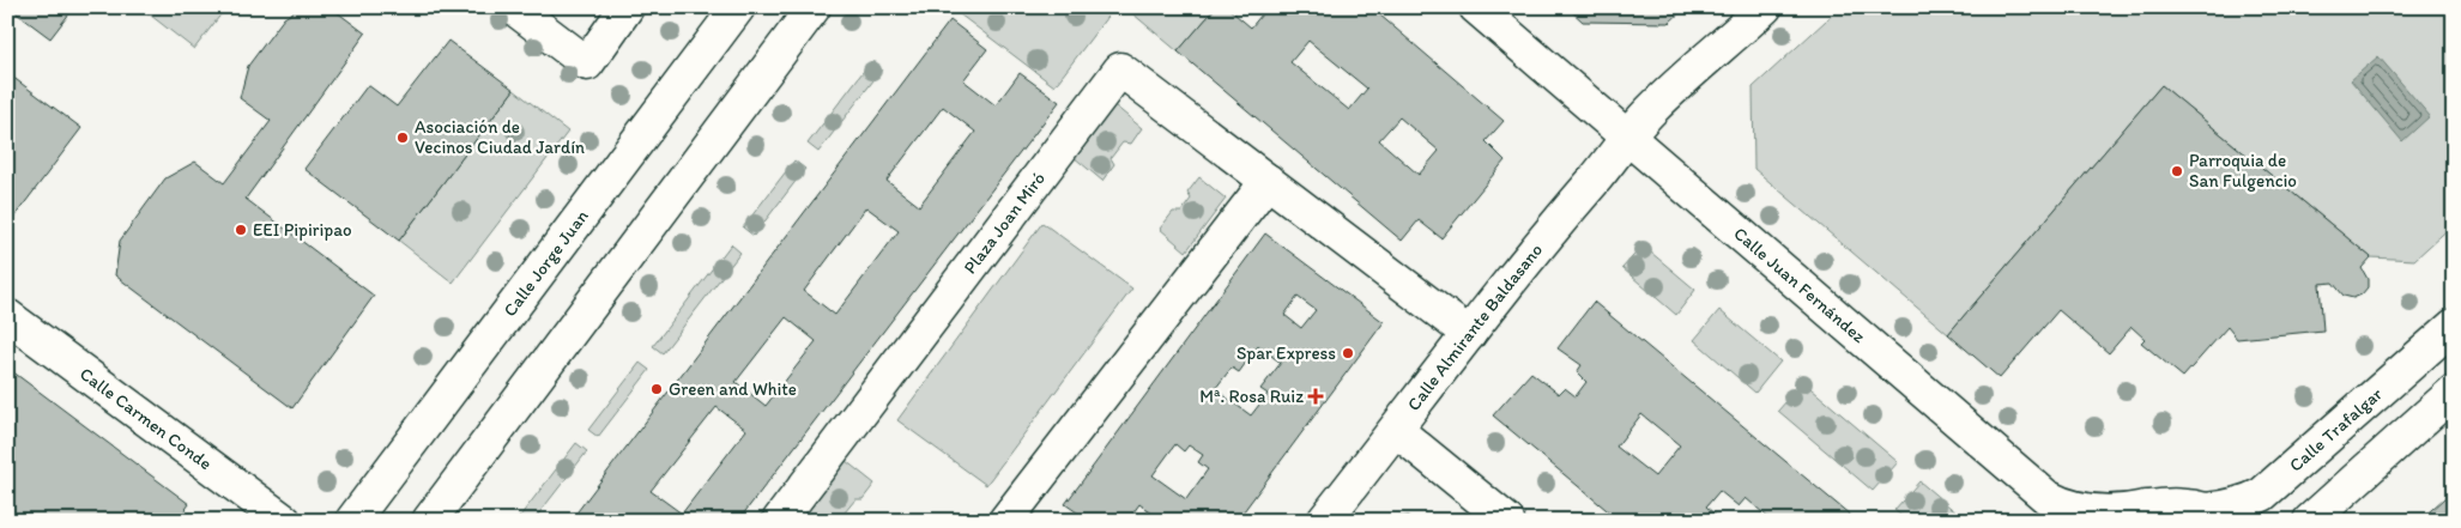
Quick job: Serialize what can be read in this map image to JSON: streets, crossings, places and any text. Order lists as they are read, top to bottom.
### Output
{
  "streets": {
    "street": [
      "Plaza Joan Miró",
      "Calle Jorge Juan",
      "Calle Juan Fernández",
      "Calle Almirante Baldasano",
      "Calle Carmen Conde",
      "Calle Trafalgar"
    ]
  },
  "crossings": [
    ["Plaza Joan Miró", "Calle Almirante Baldasano"],
    ["Calle Juan Fernández", "Calle Almirante Baldasano"],
    ["Calle Juan Fernández", "Calle Trafalgar"]
  ],
  "places": {
    "other": [
      "Asociación de Vecinos Ciudad Jardín",
      "Parroquia de San Fulgencio",
      "EEI Pipiripao",
      "Spar Express",
      "Green and White"
    ],
    "health": ["Mª. Rosa Ruiz"]
  }
}
